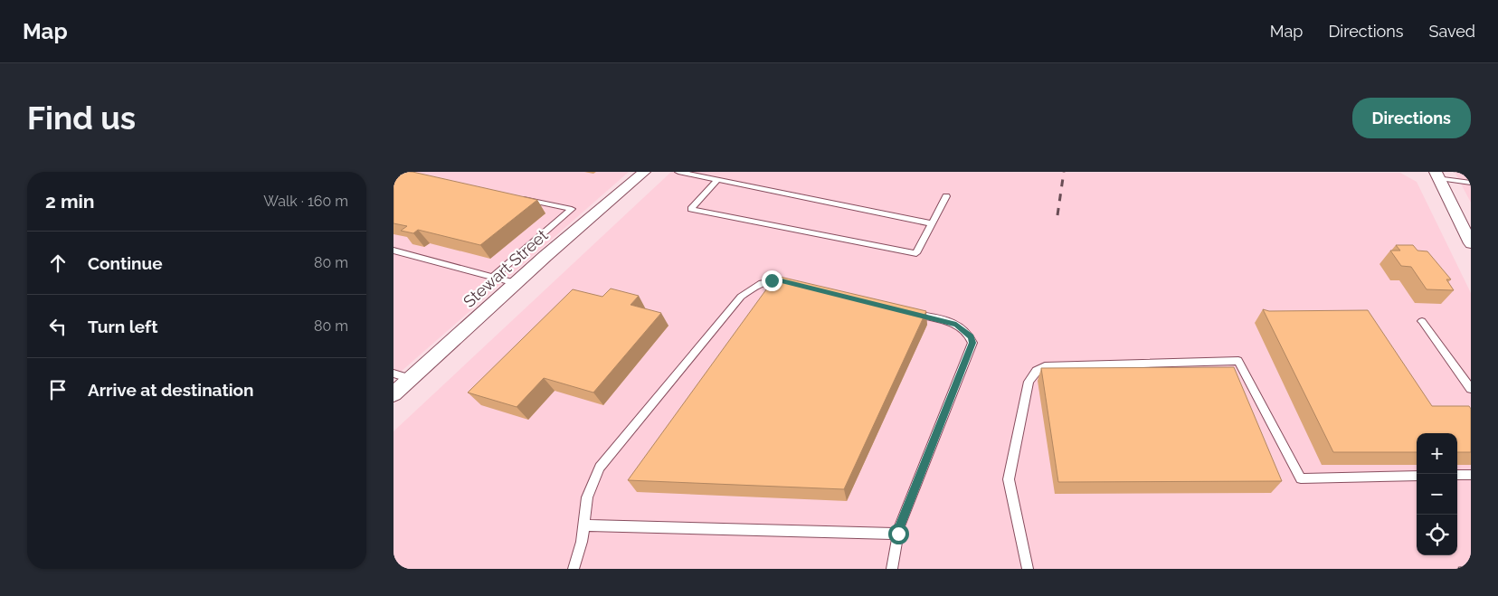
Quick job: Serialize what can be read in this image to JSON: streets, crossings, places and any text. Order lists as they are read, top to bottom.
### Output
{
  "streets": {
    "street": ["Stewart Street"]
  },
  "page": {
    "header": "Map",
    "nav": ["Map", "Directions", "Saved"],
    "buttons": "Directions",
    "title": "Find us",
    "heading": ["2 min", "Walk · 160 m"],
    "list": [
      ["Continue", "80 m"],
      ["Turn left", "80 m"],
      "Arrive at destination"
    ],
    "map_buttons": ["+", "−"]
  }
}
